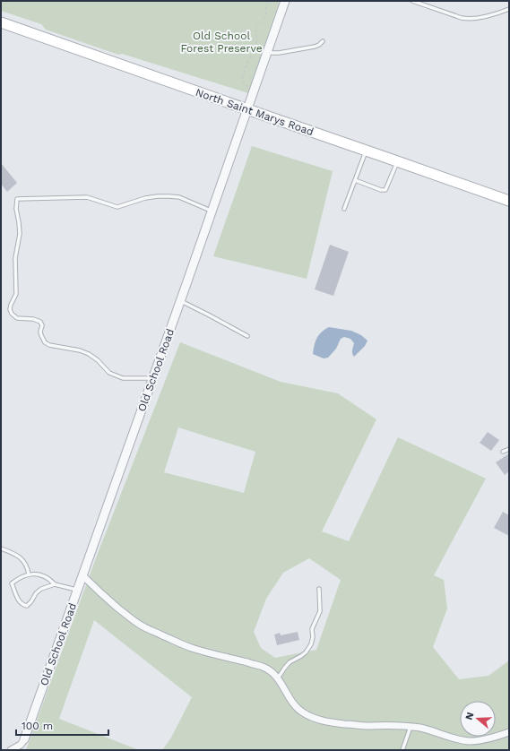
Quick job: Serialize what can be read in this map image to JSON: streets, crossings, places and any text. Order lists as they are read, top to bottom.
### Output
{
  "streets": {
    "main road": ["North Saint Marys Road"],
    "street": ["Old School Road"]
  },
  "crossings": [
    ["North Saint Marys Road", "Old School Road"]
  ],
  "parks": ["Old School Forest Preserve"],
  "scale_bar": "100 m",
  "north": "left"
}
